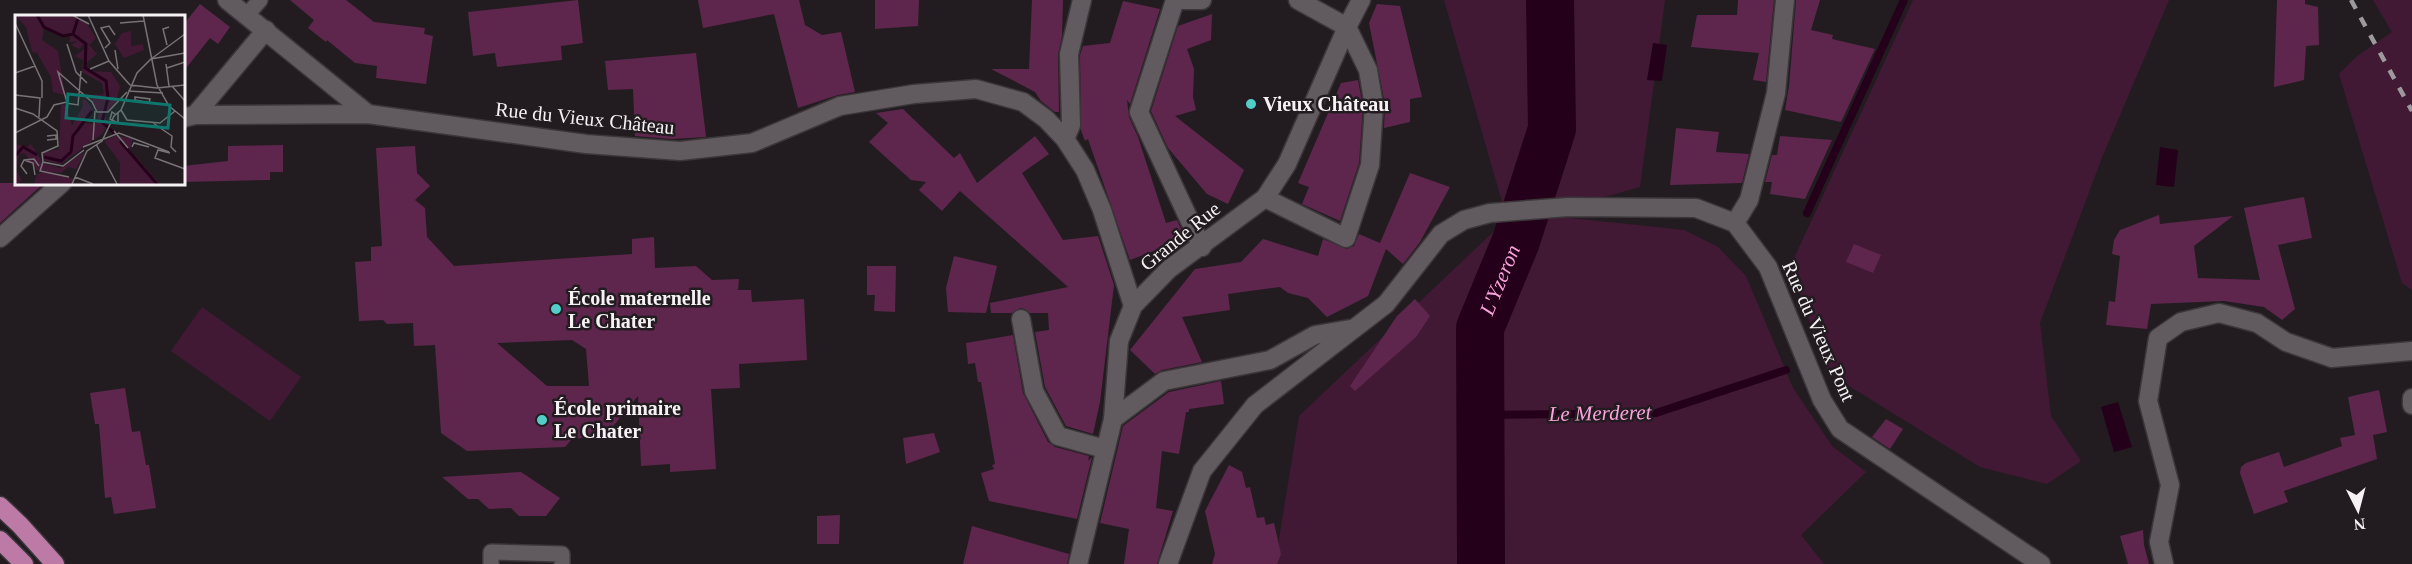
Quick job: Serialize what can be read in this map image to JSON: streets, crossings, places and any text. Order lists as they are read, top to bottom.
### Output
{
  "streets": {
    "street": ["Rue du Vieux Château", "Grande Rue", "Rue du Vieux Pont"]
  },
  "crossings": [
    ["Rue du Vieux Château", "Grande Rue"]
  ],
  "water": ["L'Yzeron", "Le Merderet"],
  "places": ["Vieux Château", "École maternelle Le Chater", "École primaire Le Chater"],
  "north": "bottom"
}
